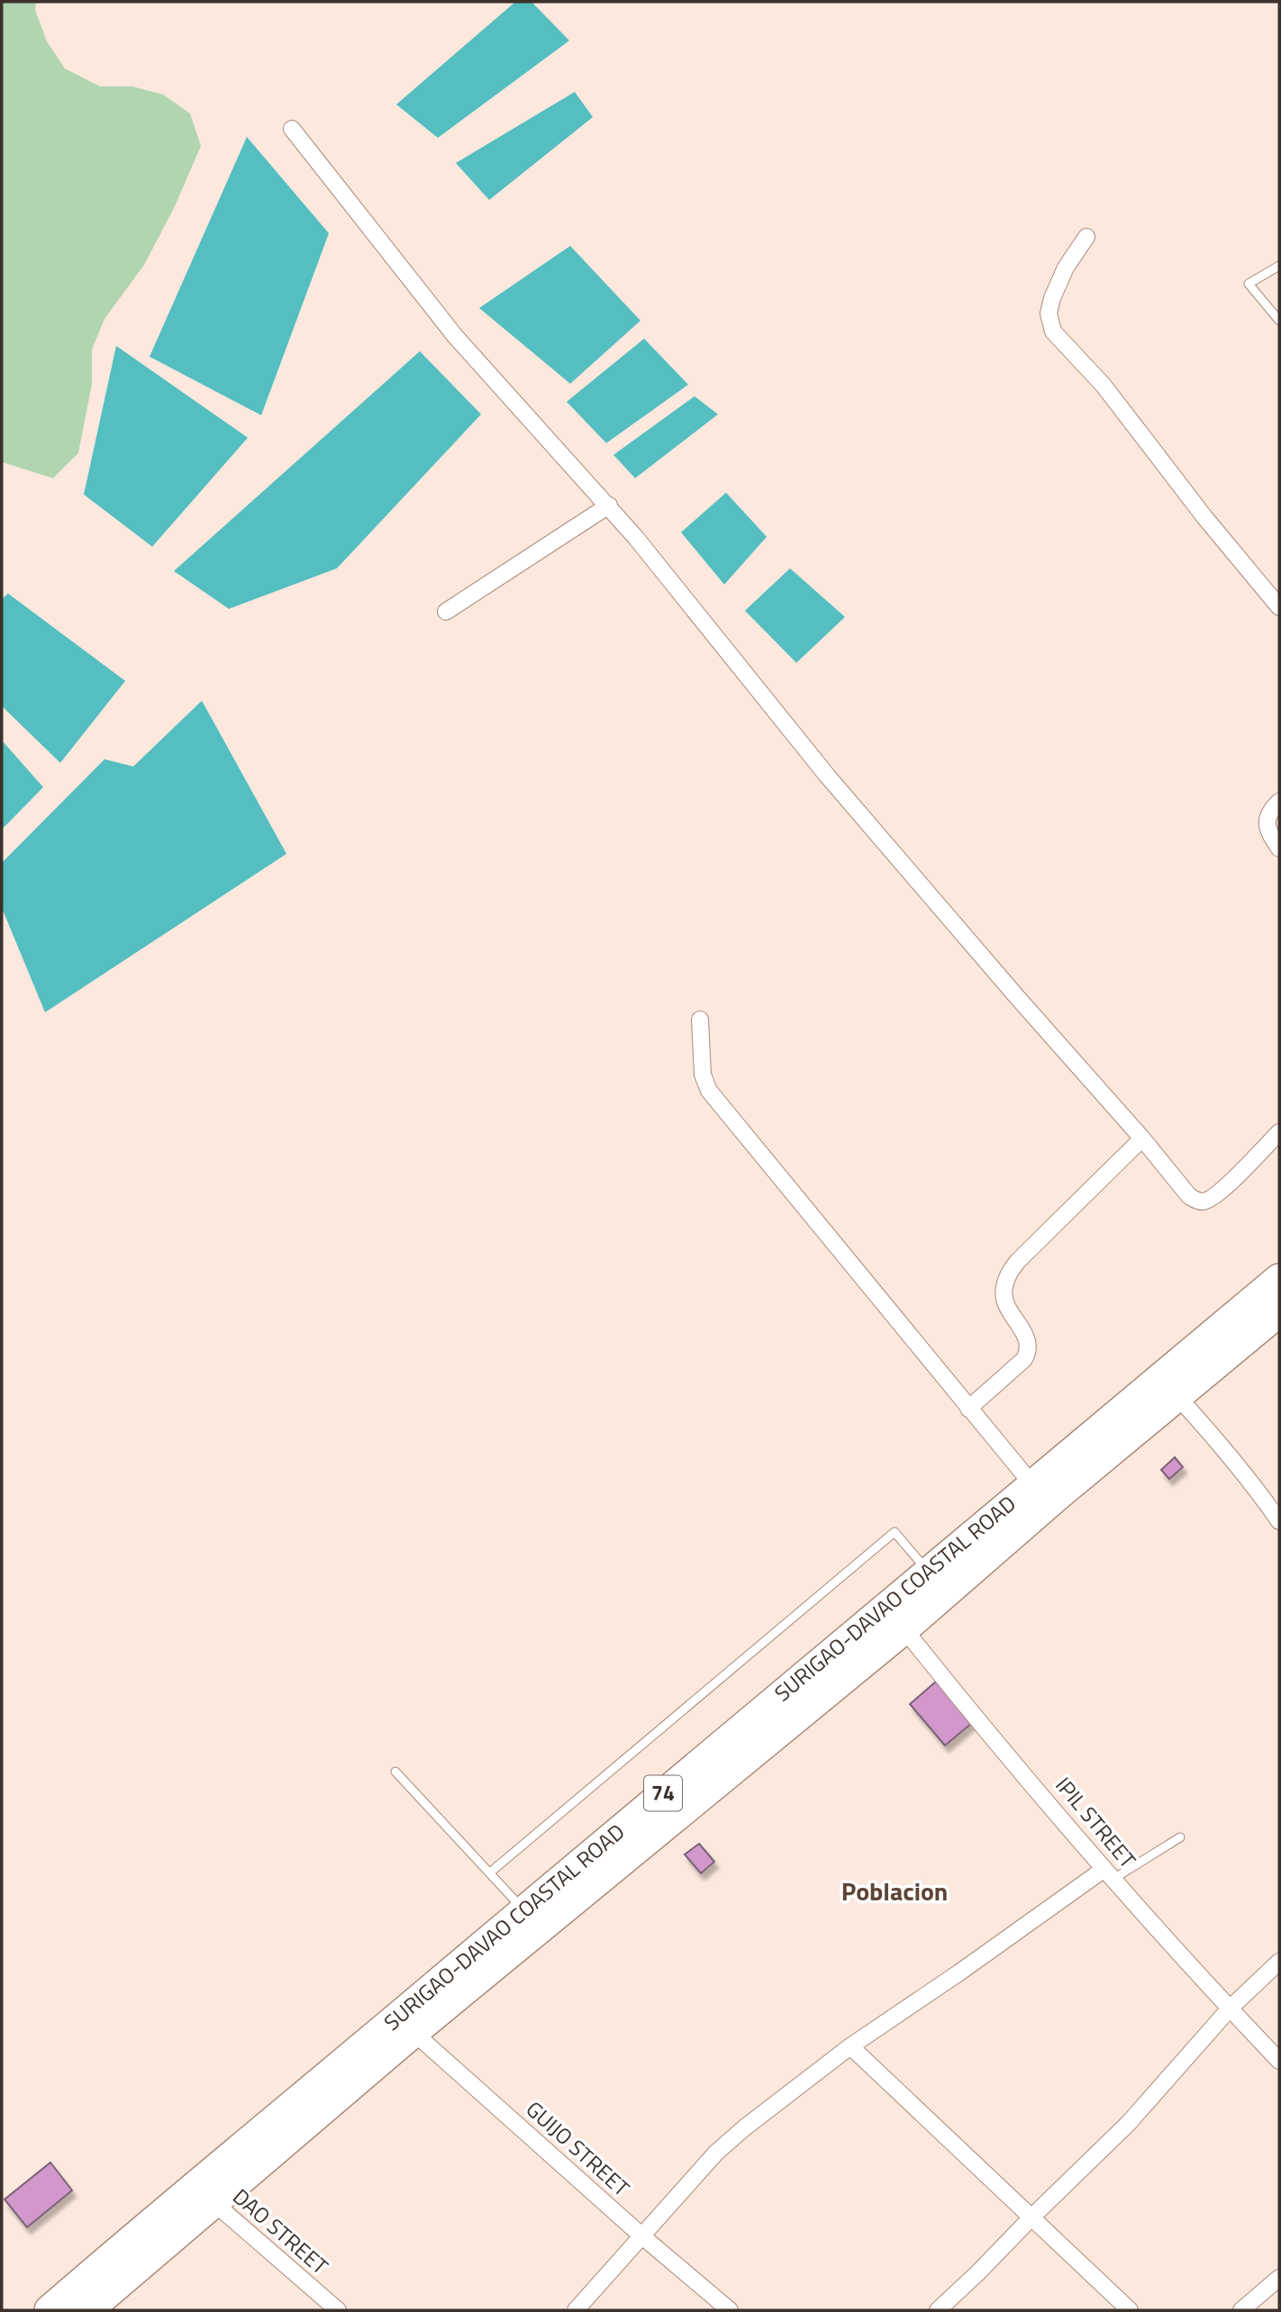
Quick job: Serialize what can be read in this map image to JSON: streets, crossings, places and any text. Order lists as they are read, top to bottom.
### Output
{
  "streets": {
    "highway": ["SURIGAO-DAVAO COASTAL ROAD", "74"],
    "street": ["IPIL STREET", "GUIJO STREET", "DAO STREET"]
  },
  "crossings": [
    ["SURIGAO-DAVAO COASTAL ROAD", "IPIL STREET"],
    ["SURIGAO-DAVAO COASTAL ROAD", "GUIJO STREET"],
    ["SURIGAO-DAVAO COASTAL ROAD", "DAO STREET"]
  ],
  "districts": ["Poblacion"]
}
